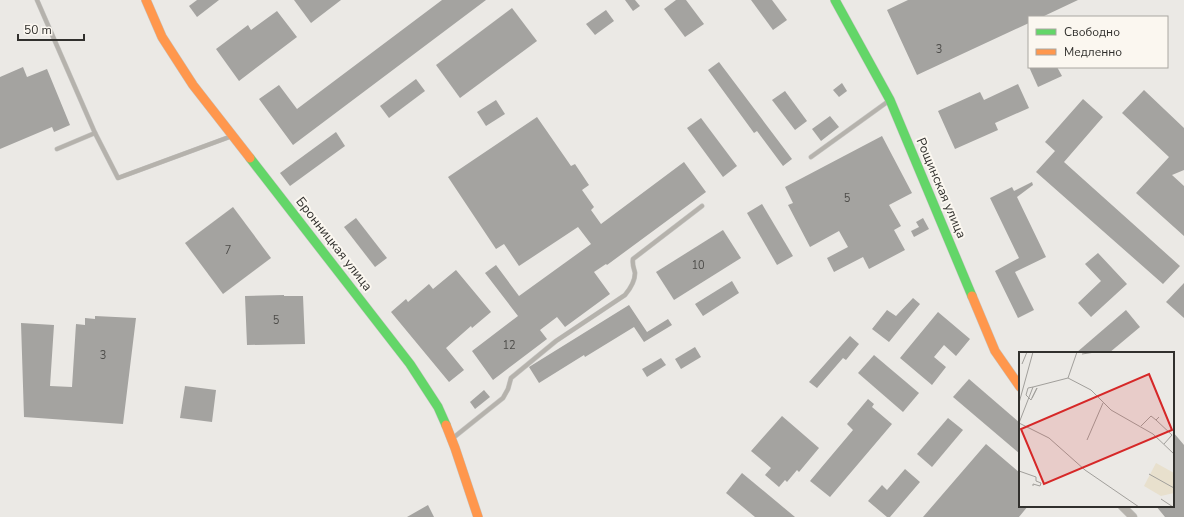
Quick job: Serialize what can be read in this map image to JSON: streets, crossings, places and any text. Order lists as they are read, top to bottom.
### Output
{
  "streets": {
    "street": ["Рощинская улица", "Бронницкая улица"]
  },
  "house_numbers": [
    "3",
    "5",
    "7",
    "10",
    "5",
    "12",
    "3"
  ],
  "legend": ["Свободно", "Медленно"],
  "scale_bar": "50 m"
}
